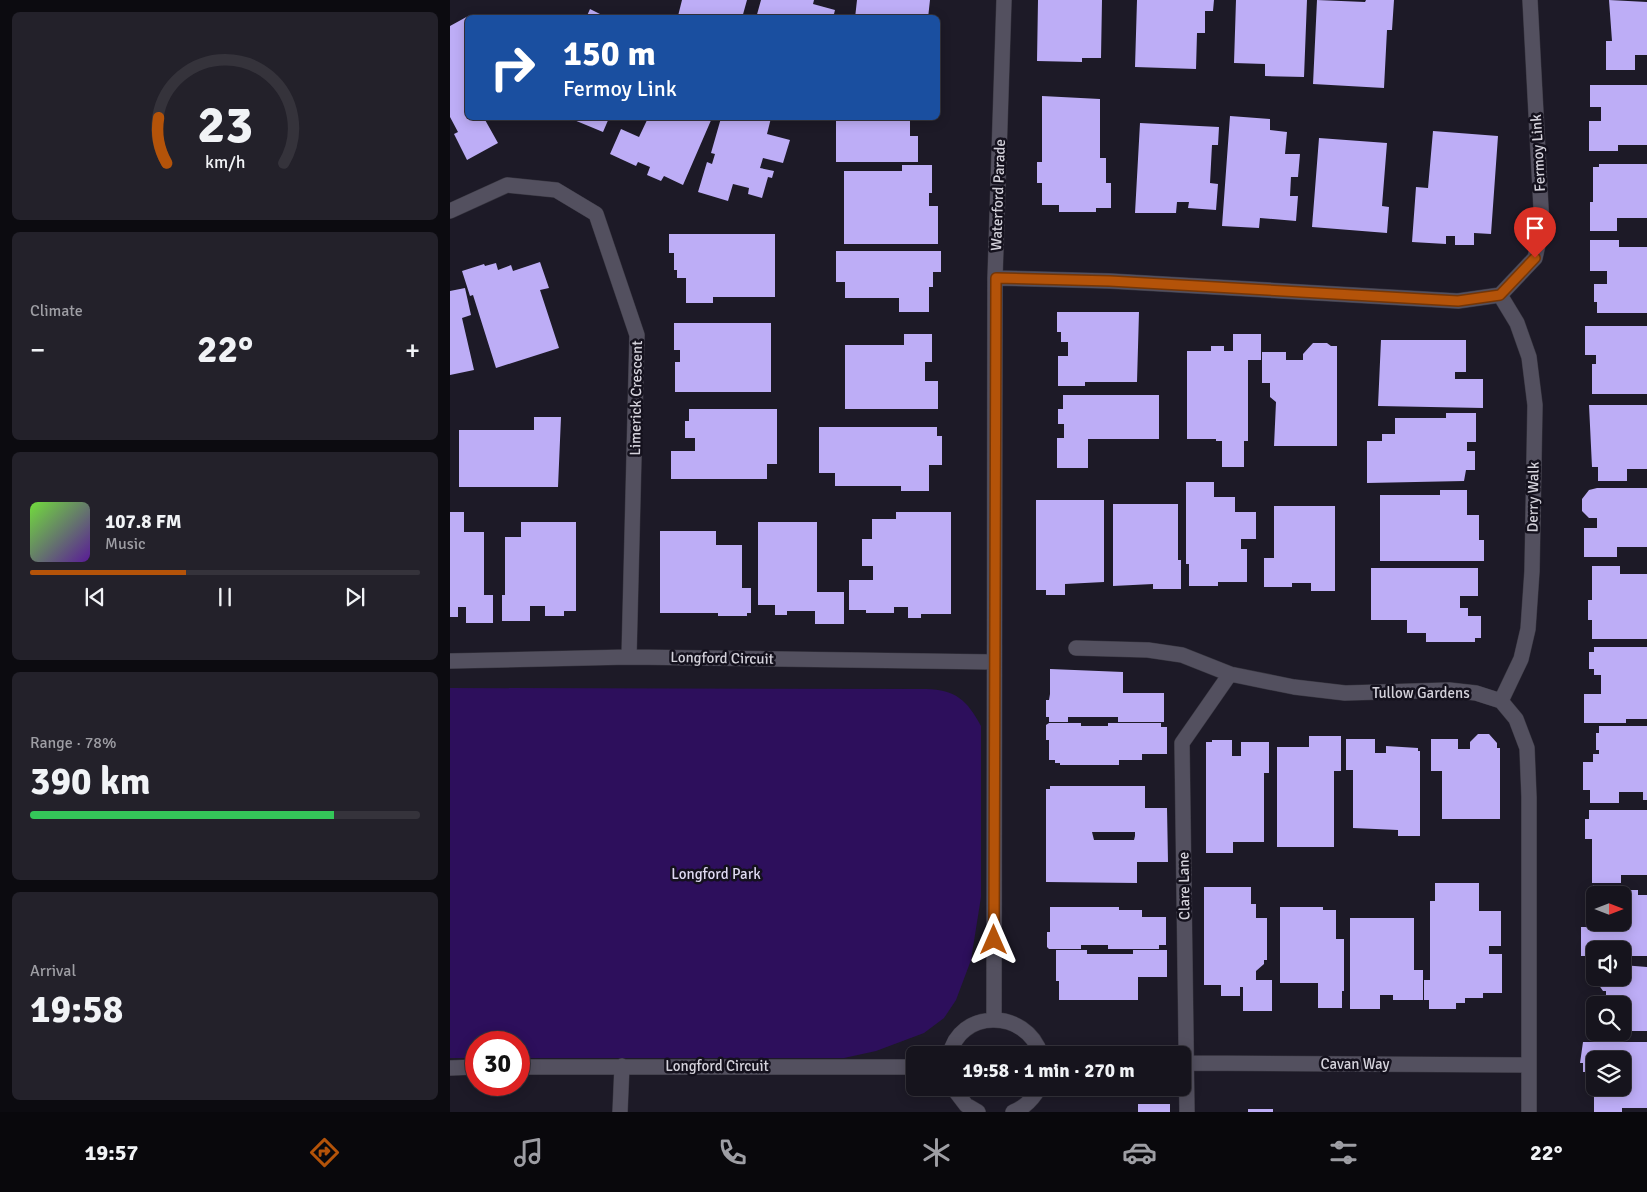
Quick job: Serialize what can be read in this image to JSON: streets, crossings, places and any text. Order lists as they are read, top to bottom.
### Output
{
  "streets": {
    "street": [
      "Fermoy Link",
      "Waterford Parade",
      "Limerick Crescent",
      "Derry Walk",
      "Longford Circuit",
      "Tullow Gardens",
      "Clare Lane",
      "Cavan Way"
    ]
  },
  "crossings": [
    ["Fermoy Link", "Derry Walk"],
    ["Waterford Parade", "Longford Circuit"],
    ["Limerick Crescent", "Longford Circuit"],
    ["Derry Walk", "Tullow Gardens"],
    ["Tullow Gardens", "Clare Lane"]
  ],
  "parks": ["Longford Park"],
  "north": "right",
  "page": {
    "turn": ["150 m", "Fermoy Link"],
    "tile": [
      "Climate",
      ["Range · 78%", "390 km"],
      ["Arrival", "19:58"]
    ],
    "heat": ["−", "22°", "+"],
    "song": ["107.8 FM", "Music"],
    "limit": "30",
    "trip": "19:58 · 1 min · 270 m",
    "tabs": ["19:57", "22°"],
    "gauge": ["23", "km/h"]
  }
}
